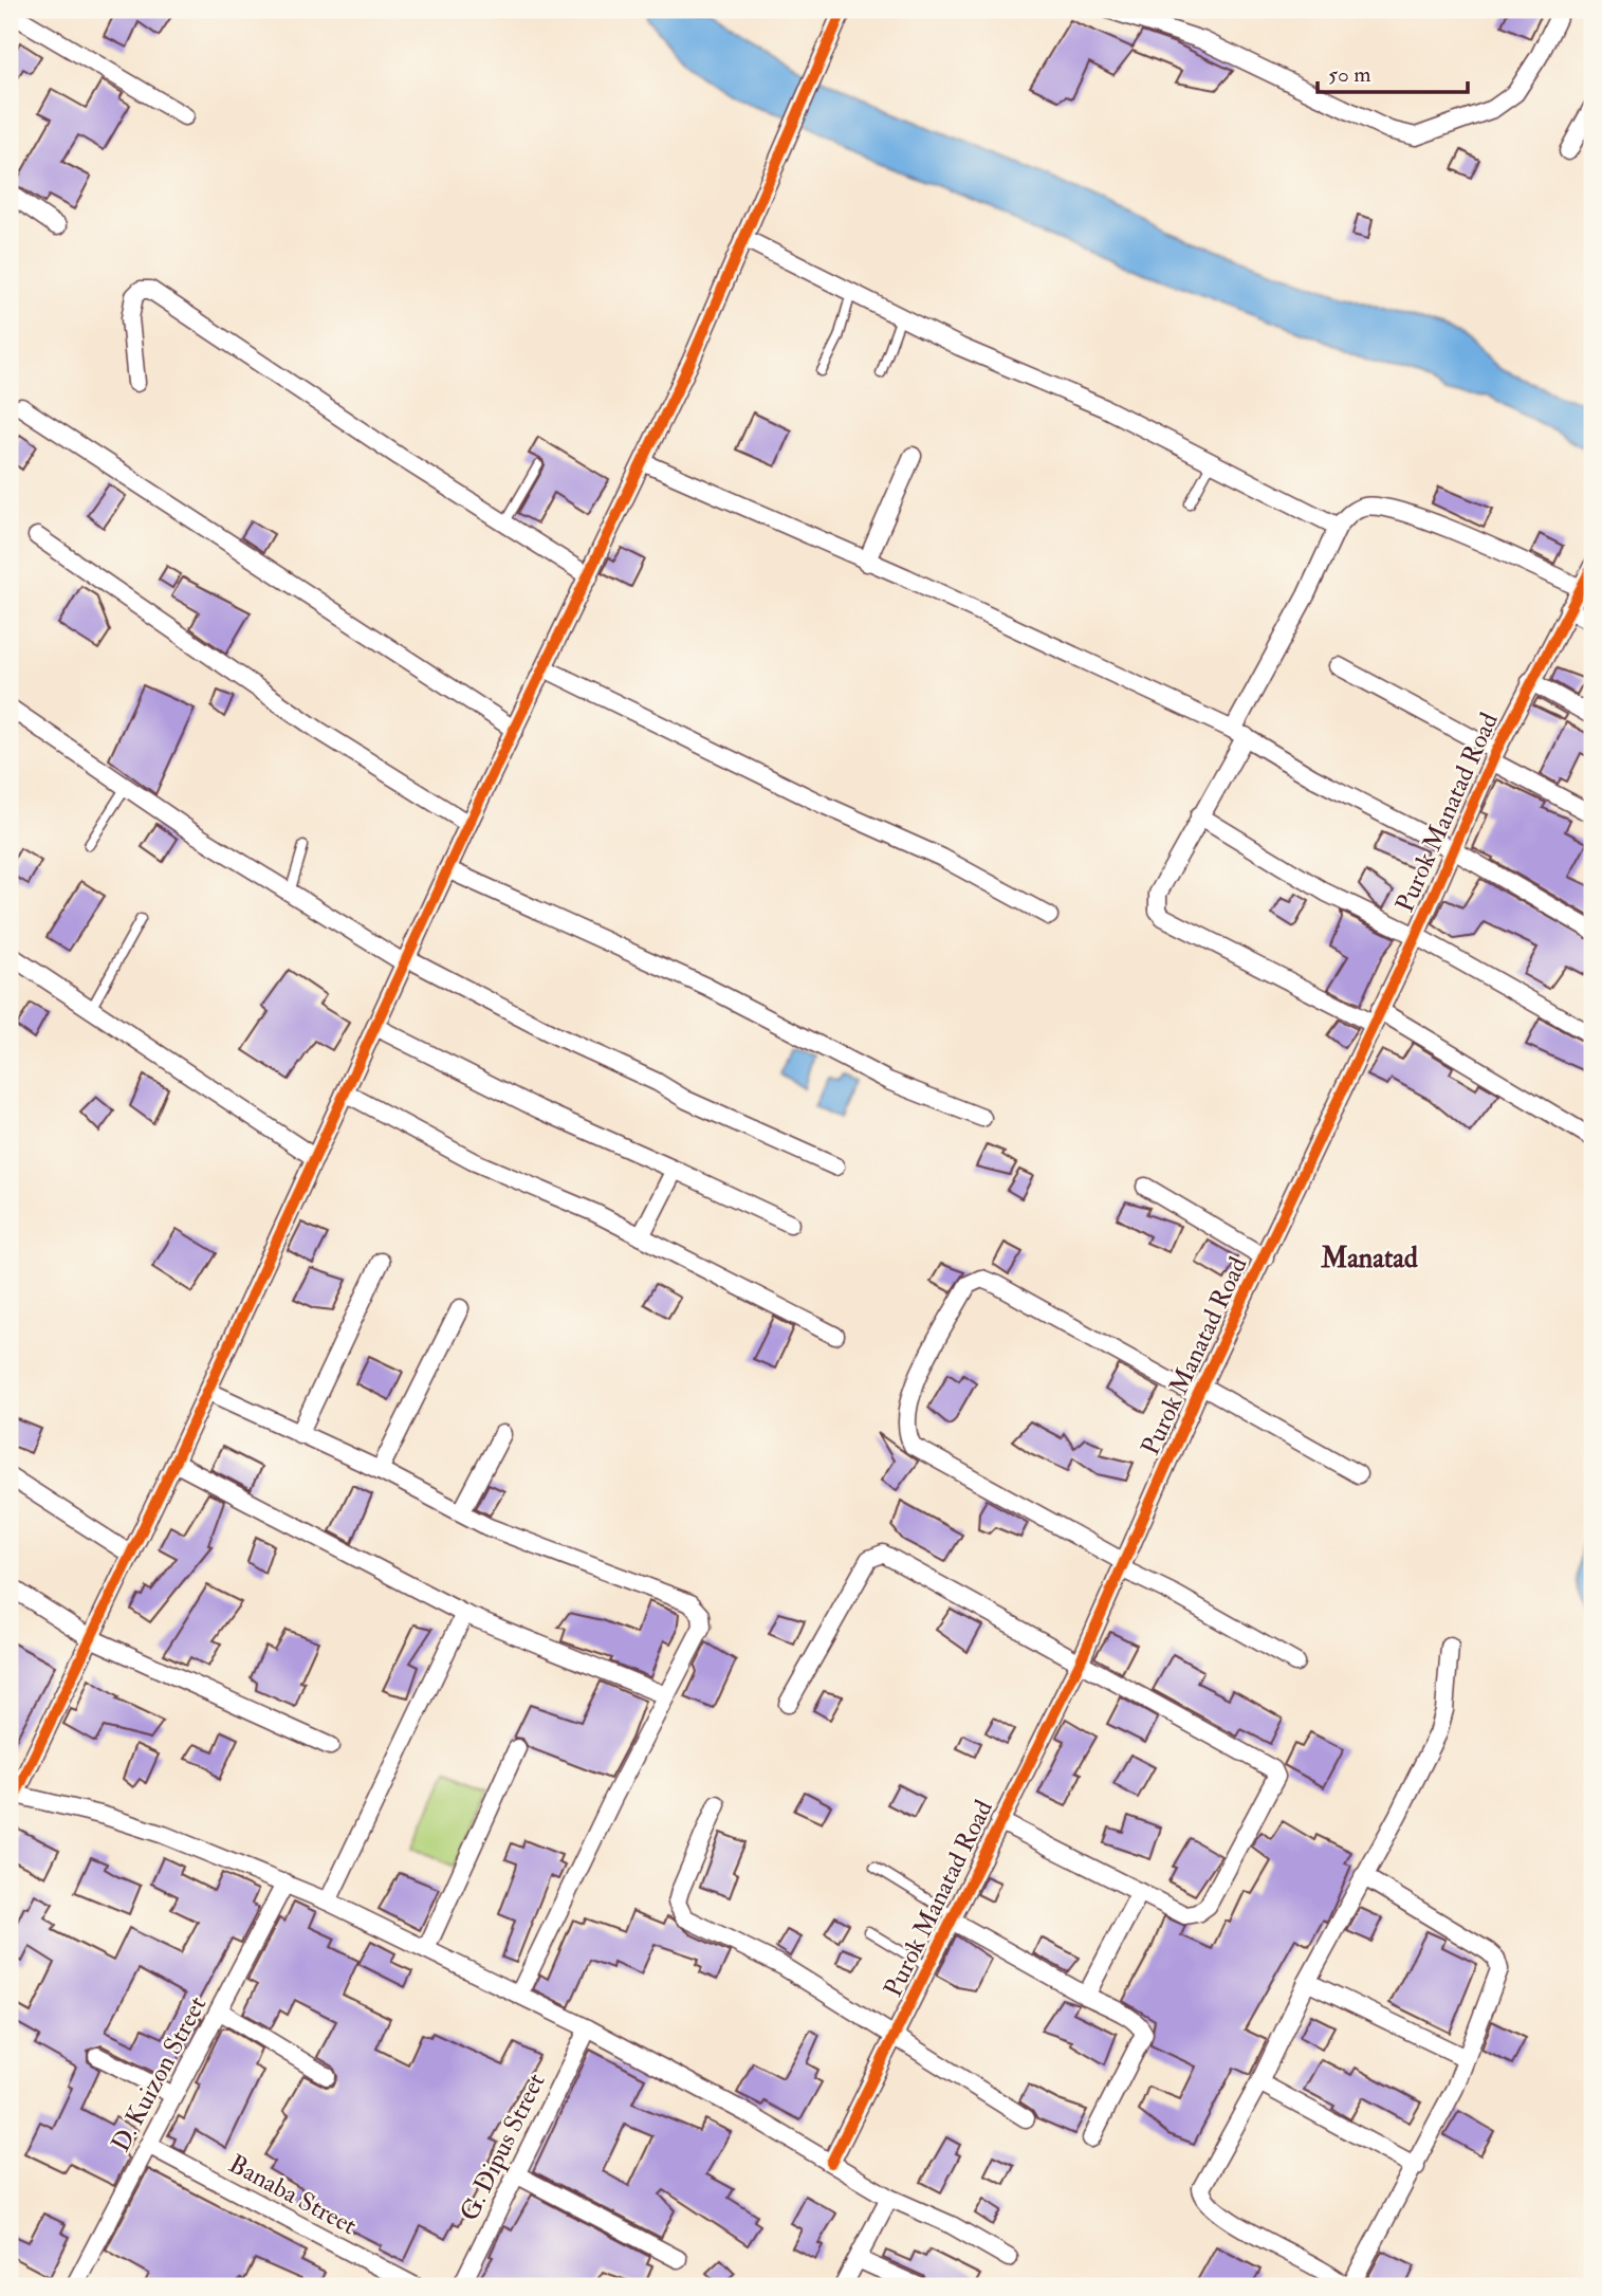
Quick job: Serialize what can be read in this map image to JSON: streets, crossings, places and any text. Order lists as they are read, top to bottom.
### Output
{
  "streets": {
    "street": [
      "Purok Manatad Road",
      "D. Kuizon Street",
      "G. Dipus Street",
      "Banaba Street"
    ]
  },
  "crossings": [
    ["D. Kuizon Street", "Banaba Street"]
  ],
  "districts": ["Manatad"],
  "scale_bar": "50 m"
}
